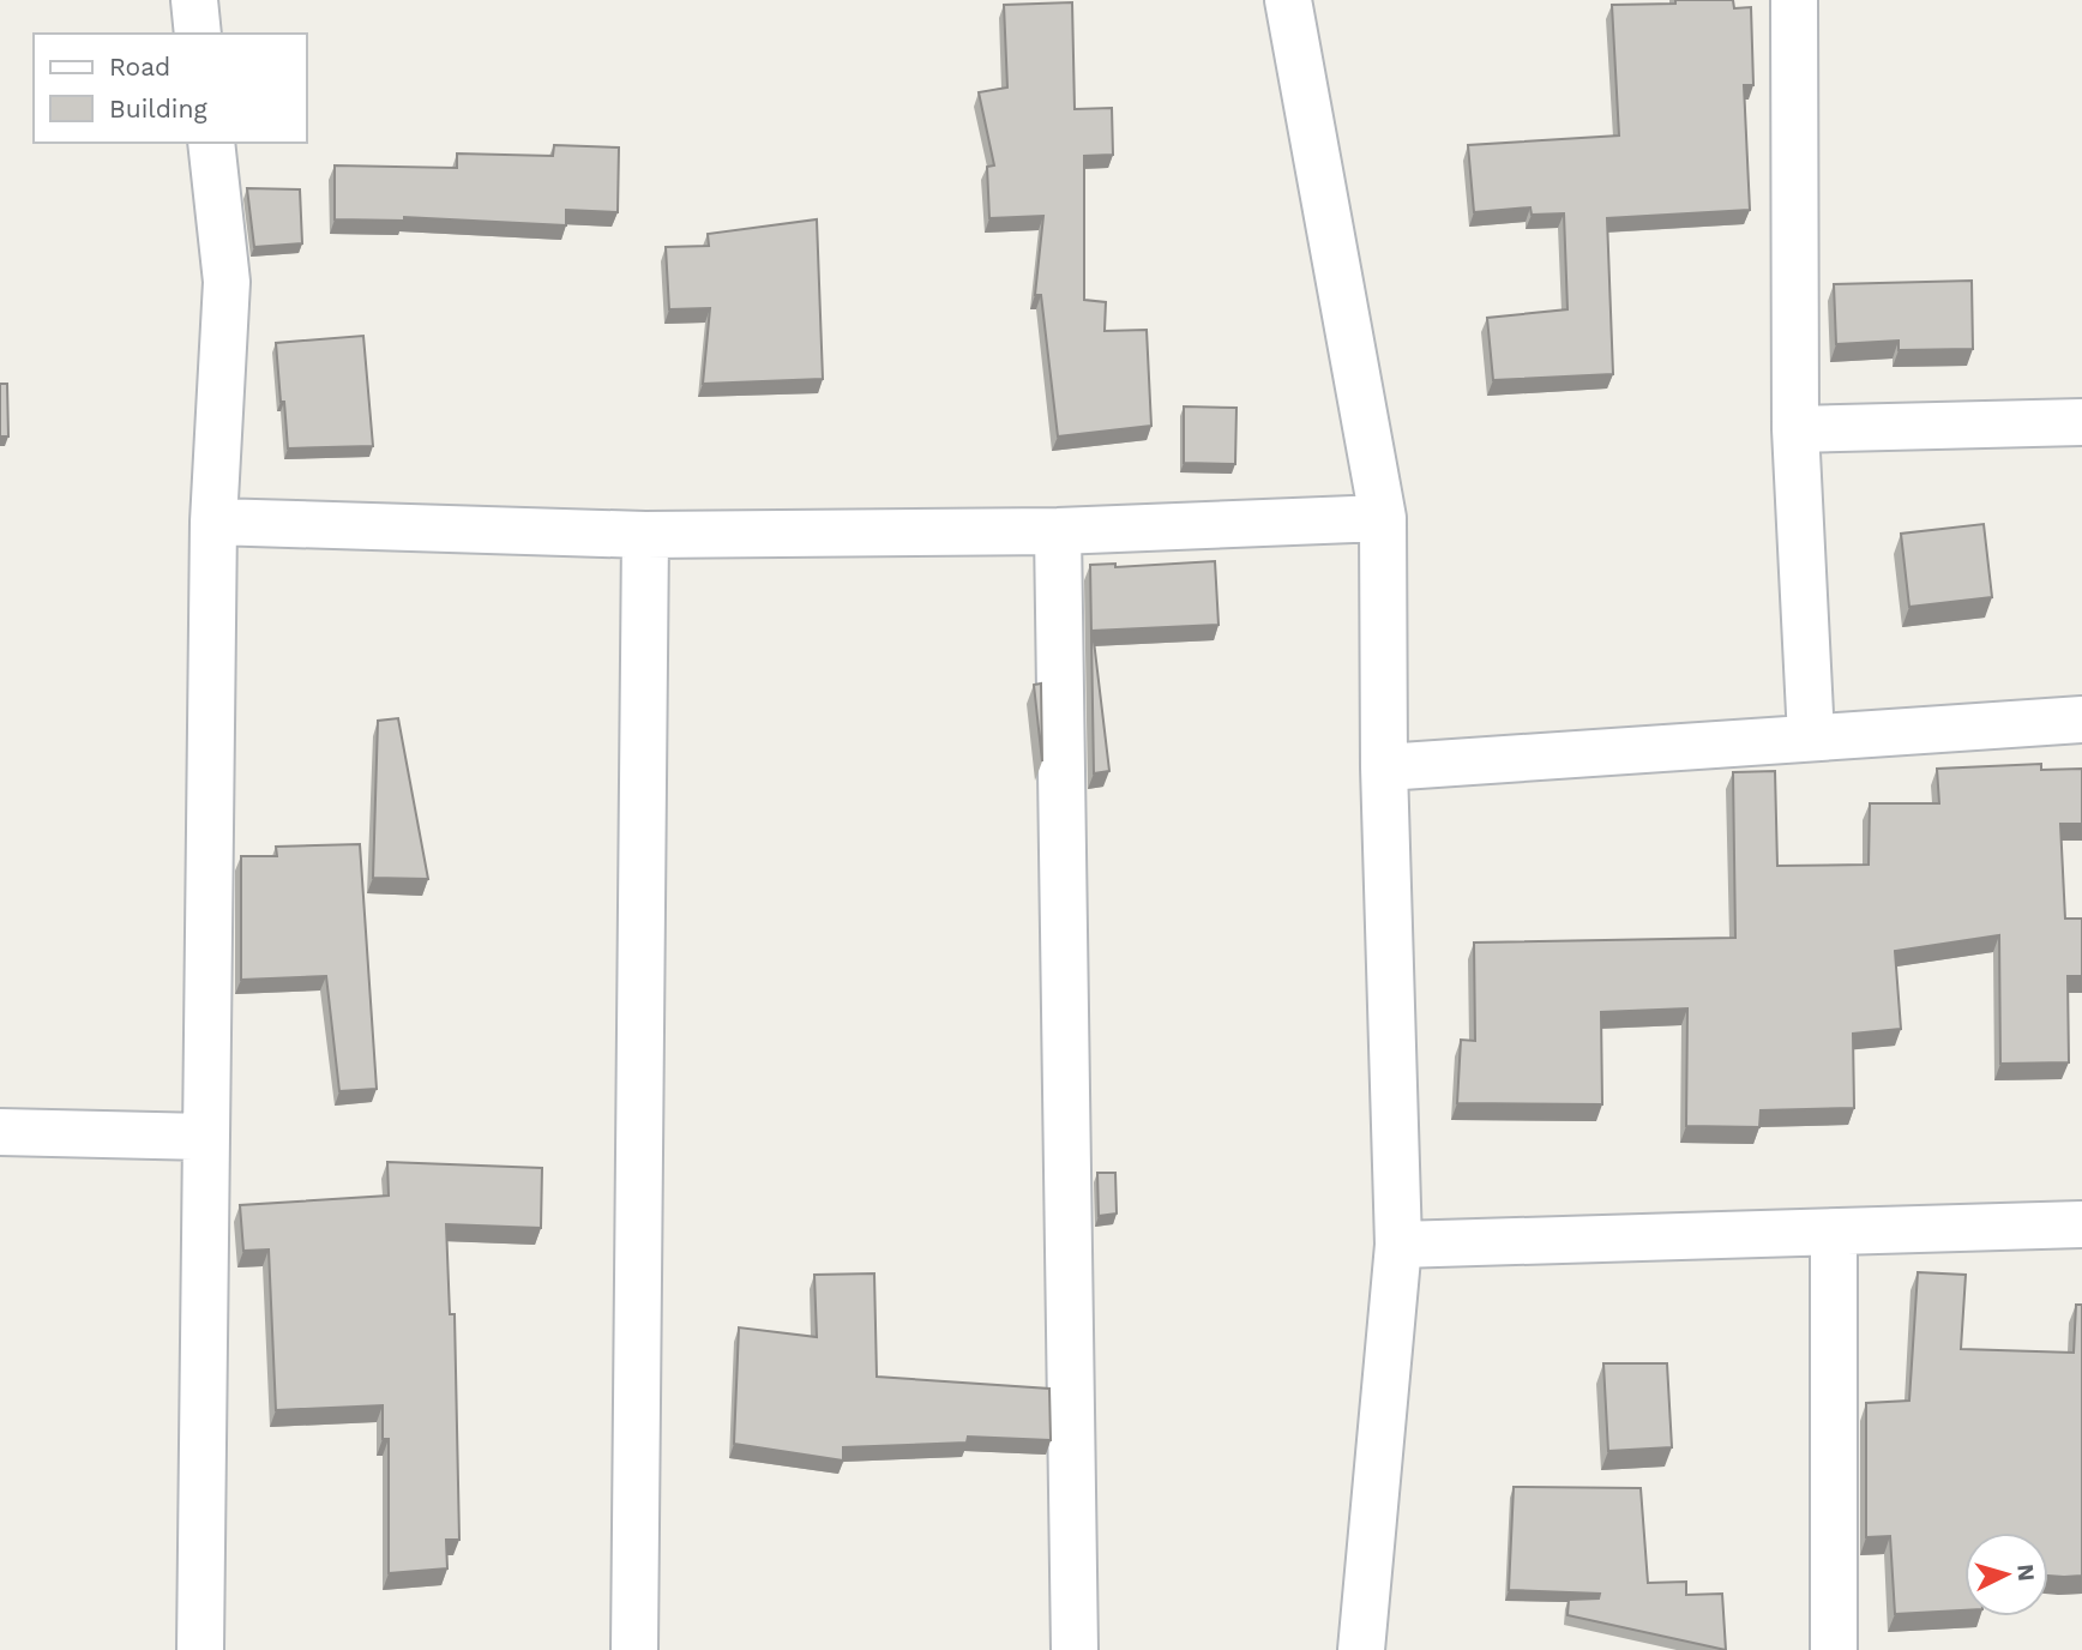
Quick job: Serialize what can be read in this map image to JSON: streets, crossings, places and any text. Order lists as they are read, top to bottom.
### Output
{
  "legend": ["Road", "Building"],
  "north": "right"
}
